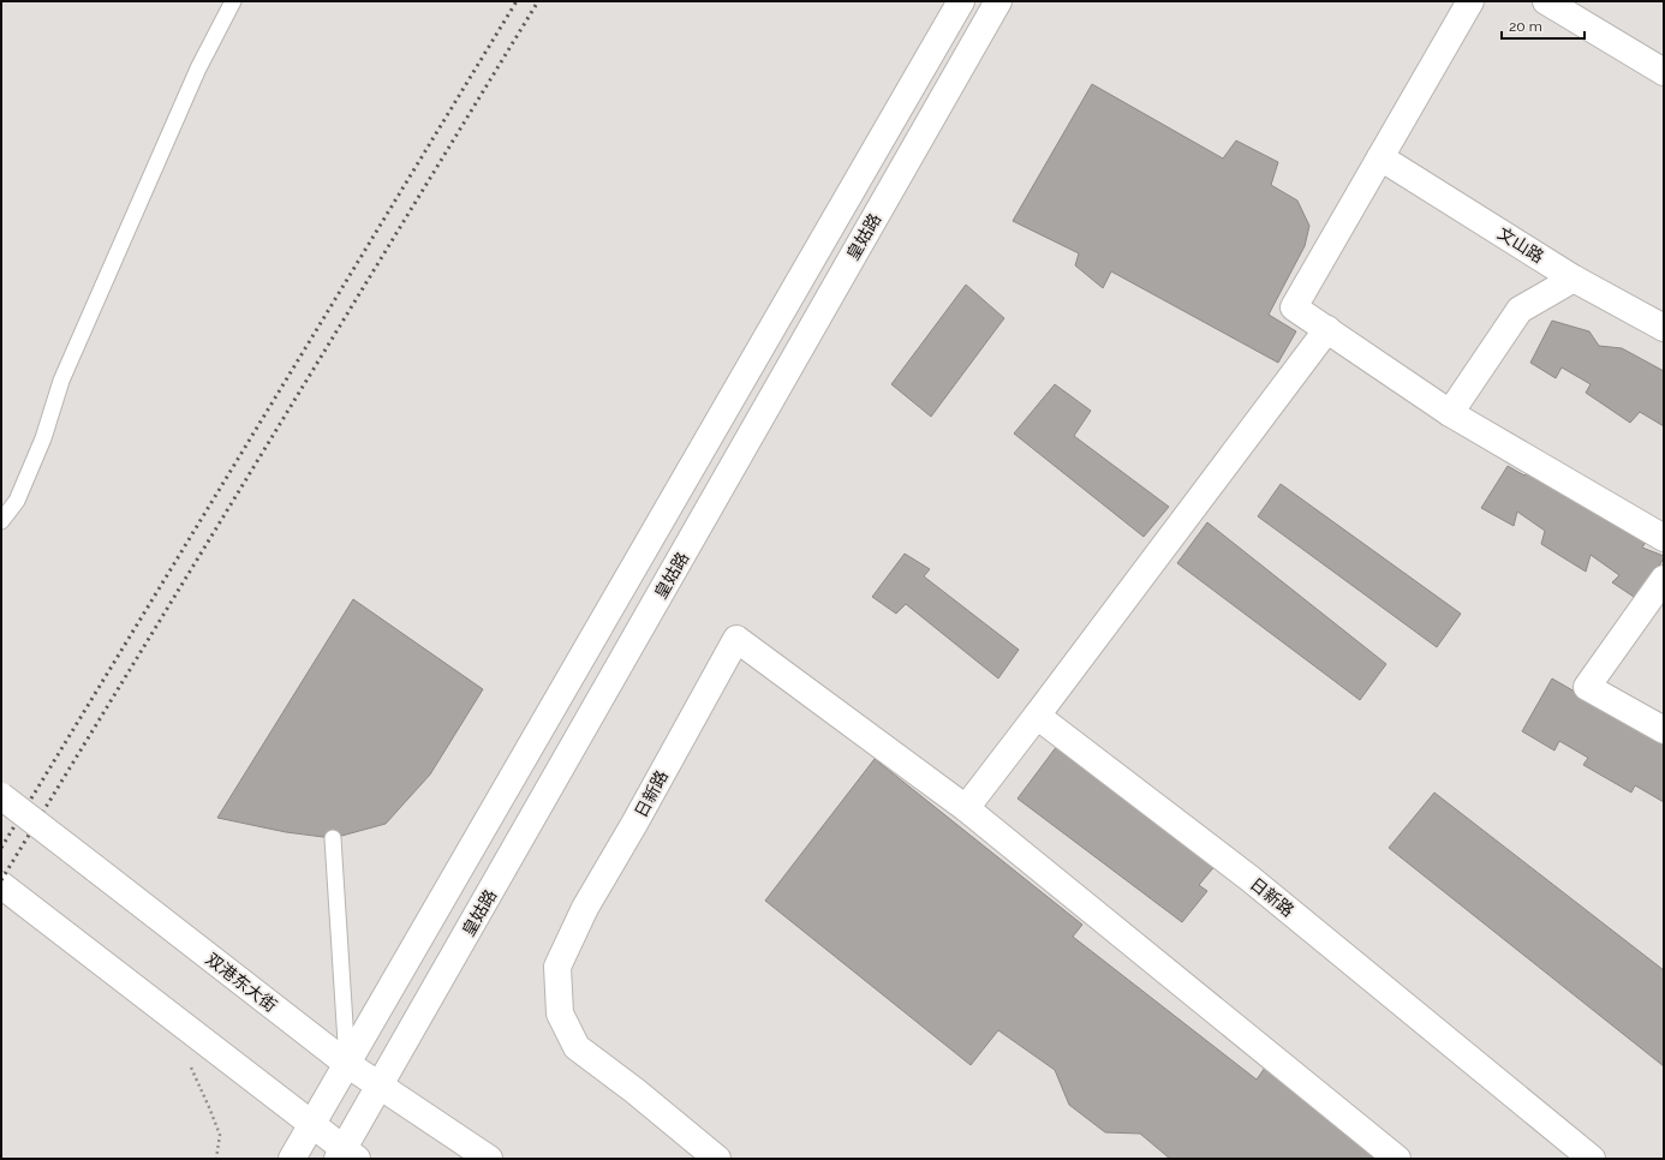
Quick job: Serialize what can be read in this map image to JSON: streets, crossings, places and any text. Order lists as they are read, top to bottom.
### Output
{
  "streets": {
    "street": [
      "皇姑路",
      "文山路",
      "日新路",
      "双港东大街"
    ]
  },
  "crossings": [
    ["皇姑路", "双港东大街"]
  ],
  "scale_bar": "20 m"
}
